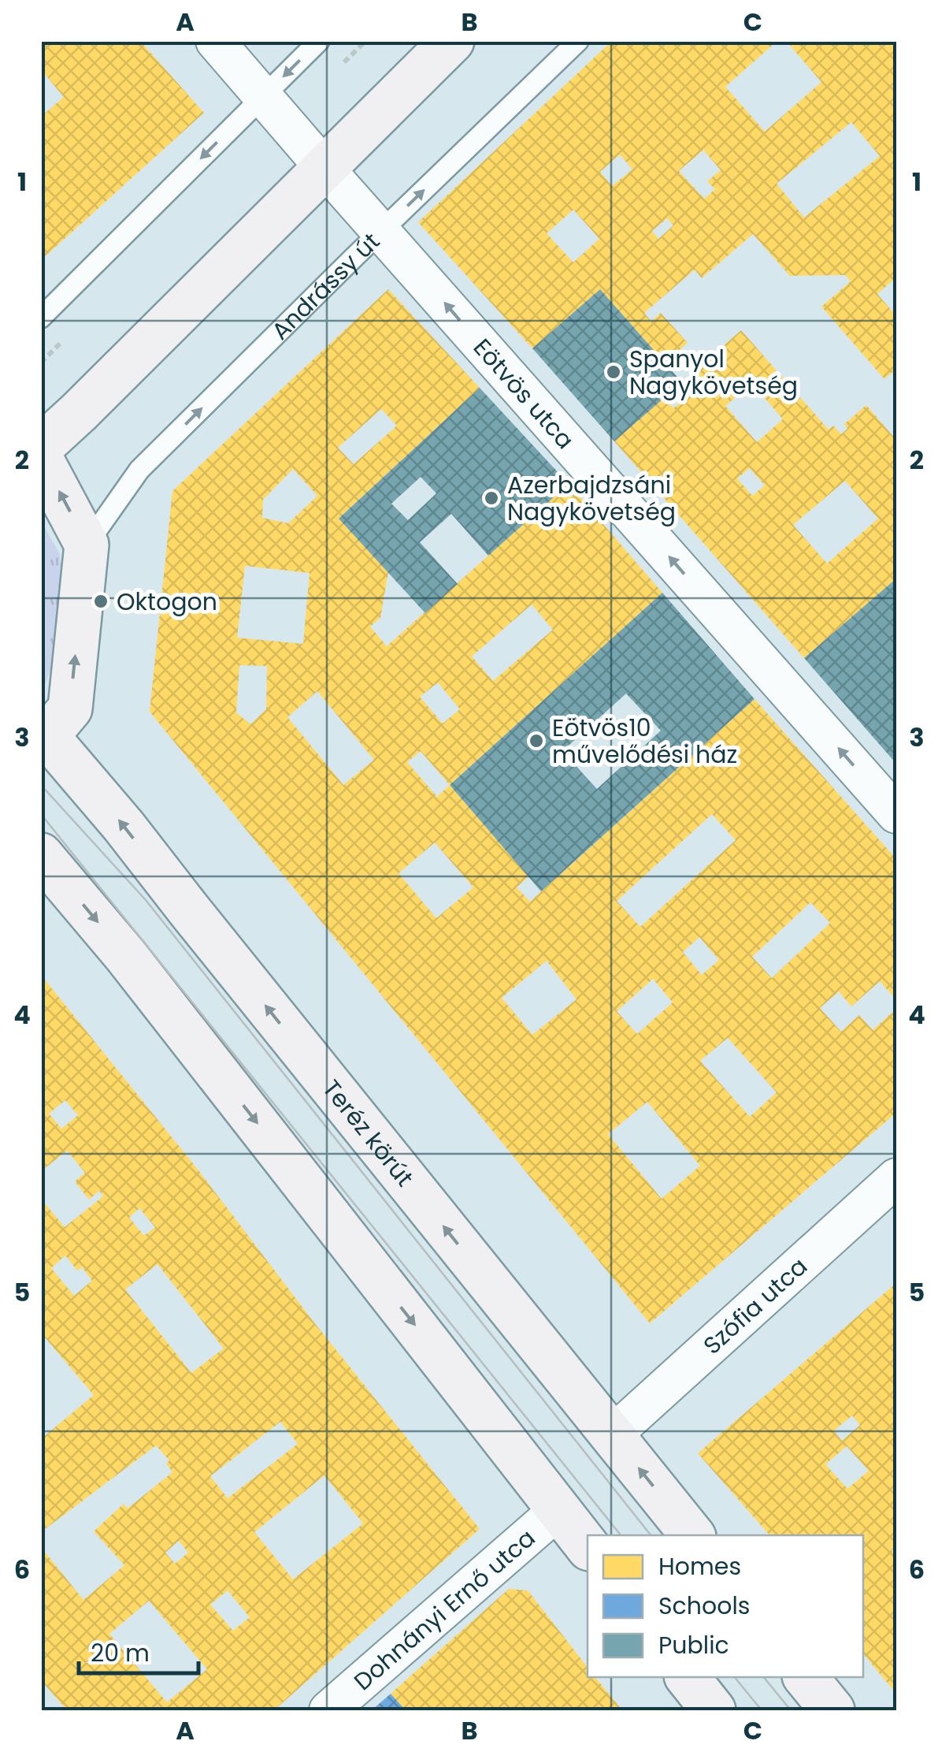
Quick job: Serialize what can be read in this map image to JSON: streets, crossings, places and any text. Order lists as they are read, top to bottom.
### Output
{
  "streets": {
    "main road": ["Teréz körút"],
    "street": ["Eötvös utca", "Szófia utca", "Dohnányi Ernő utca"],
    "lane": ["Andrássy út"]
  },
  "crossings": [
    ["Andrássy út", "Eötvös utca"],
    ["Teréz körút", "Szófia utca"]
  ],
  "one_way": ["Andrássy út", "Eötvös utca"],
  "places": [
    "Spanyol Nagykövetség",
    "Azerbajdzsáni Nagykövetség",
    "Oktogon",
    "Eötvös10 művelődési ház"
  ],
  "legend": ["Homes", "Schools", "Public"],
  "scale_bar": "20 m",
  "grid": {
    "columns": ["A", "B", "C"],
    "rows": [
      "1",
      "2",
      "3",
      "4",
      "5",
      "6"
    ]
  }
}
